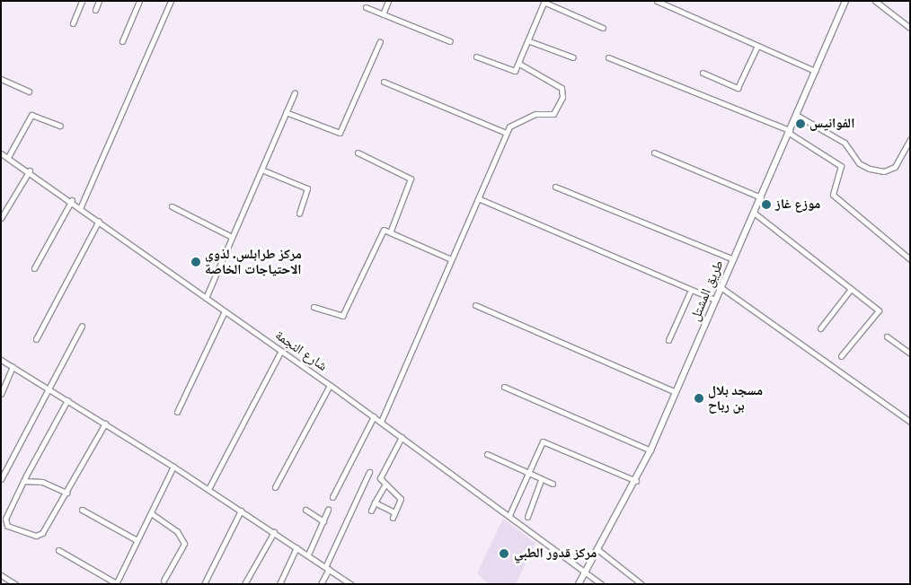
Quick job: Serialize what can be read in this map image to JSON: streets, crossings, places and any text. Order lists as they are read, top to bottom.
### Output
{
  "streets": {
    "main road": ["طريق المشتل"],
    "street": ["شارع النجمة"]
  },
  "crossings": [
    ["طريق المشتل", "شارع النجمة"]
  ],
  "places": [
    "الفوانيس",
    "موزع غاز",
    "مركز طرابلس. لذوي الاحتياجات الخاصة",
    "مسجد بلال بن رباح",
    "مركز قدور الطبي"
  ]
}
